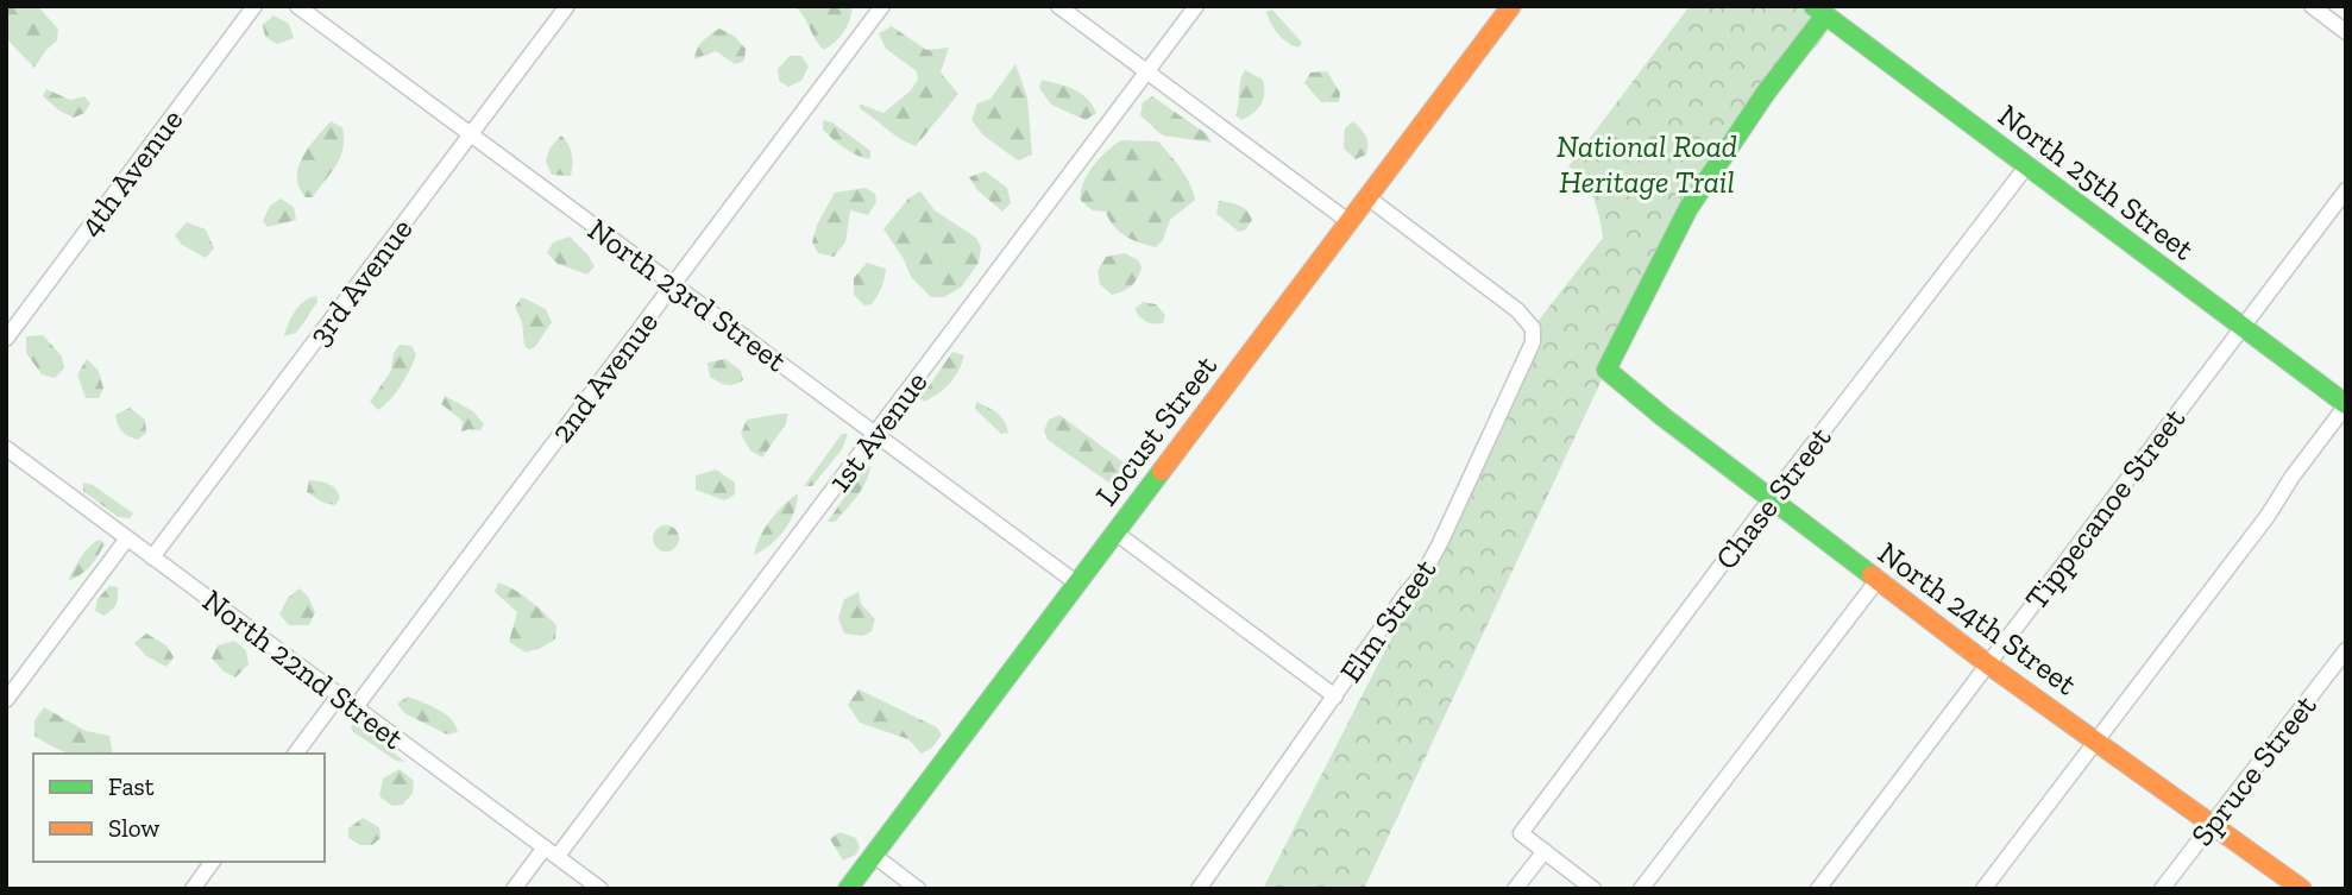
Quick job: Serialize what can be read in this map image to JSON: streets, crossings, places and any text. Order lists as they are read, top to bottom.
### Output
{
  "streets": {
    "street": [
      "4th Avenue",
      "North 25th Street",
      "3rd Avenue",
      "North 23rd Street",
      "2nd Avenue",
      "Locust Street",
      "1st Avenue",
      "Chase Street",
      "Tippecanoe Street",
      "North 24th Street",
      "Elm Street",
      "North 22nd Street",
      "Spruce Street"
    ]
  },
  "crossings": [
    ["North 25th Street", "Chase Street"],
    ["North 25th Street", "Tippecanoe Street"],
    ["North 25th Street", "North 24th Street"],
    ["3rd Avenue", "North 23rd Street"],
    ["3rd Avenue", "North 22nd Street"],
    ["North 23rd Street", "2nd Avenue"],
    ["North 23rd Street", "Locust Street"],
    ["North 23rd Street", "1st Avenue"],
    ["2nd Avenue", "North 22nd Street"],
    ["Locust Street", "Elm Street"],
    ["1st Avenue", "North 22nd Street"],
    ["Chase Street", "North 24th Street"],
    ["Tippecanoe Street", "North 24th Street"],
    ["North 24th Street", "Spruce Street"]
  ],
  "parks": ["National Road Heritage Trail"],
  "legend": ["Fast", "Slow"]
}
